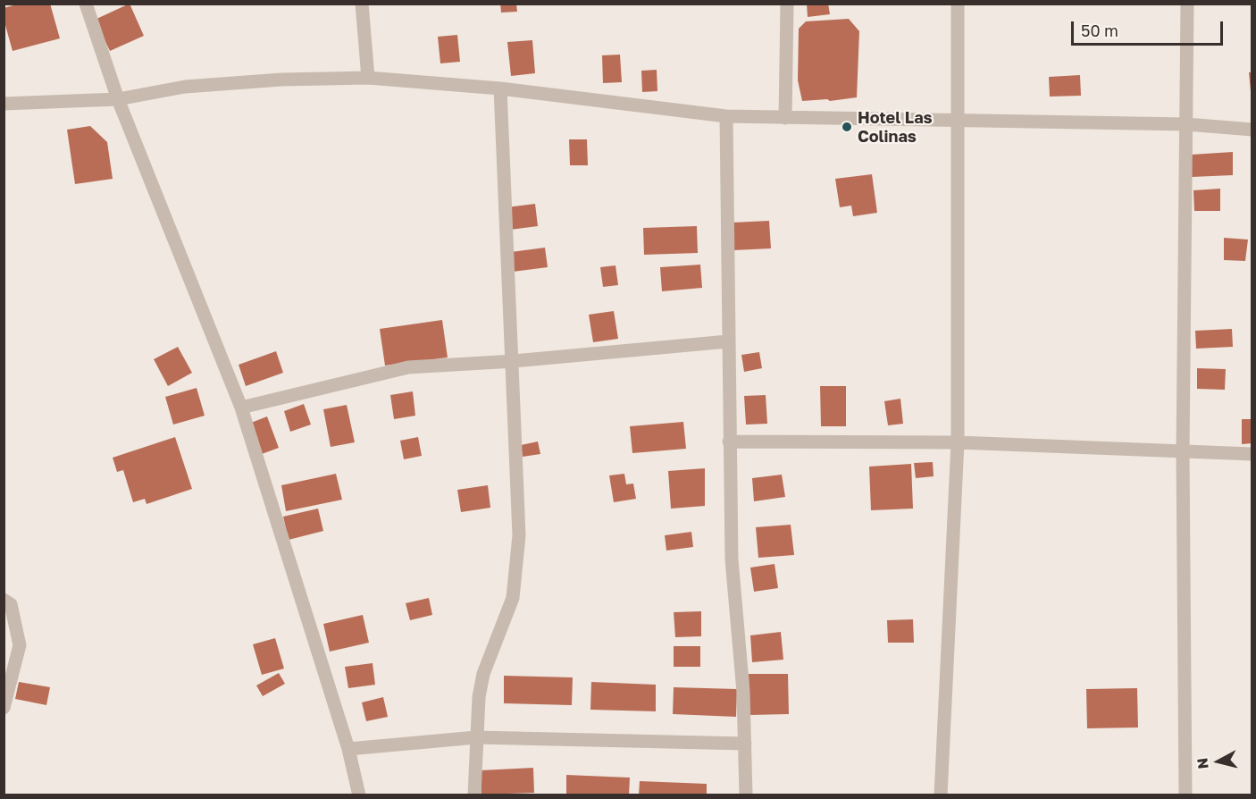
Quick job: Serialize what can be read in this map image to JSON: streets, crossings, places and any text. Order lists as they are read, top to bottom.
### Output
{
  "places": ["Hotel Las Colinas"],
  "scale_bar": "50 m",
  "north": "left"
}
